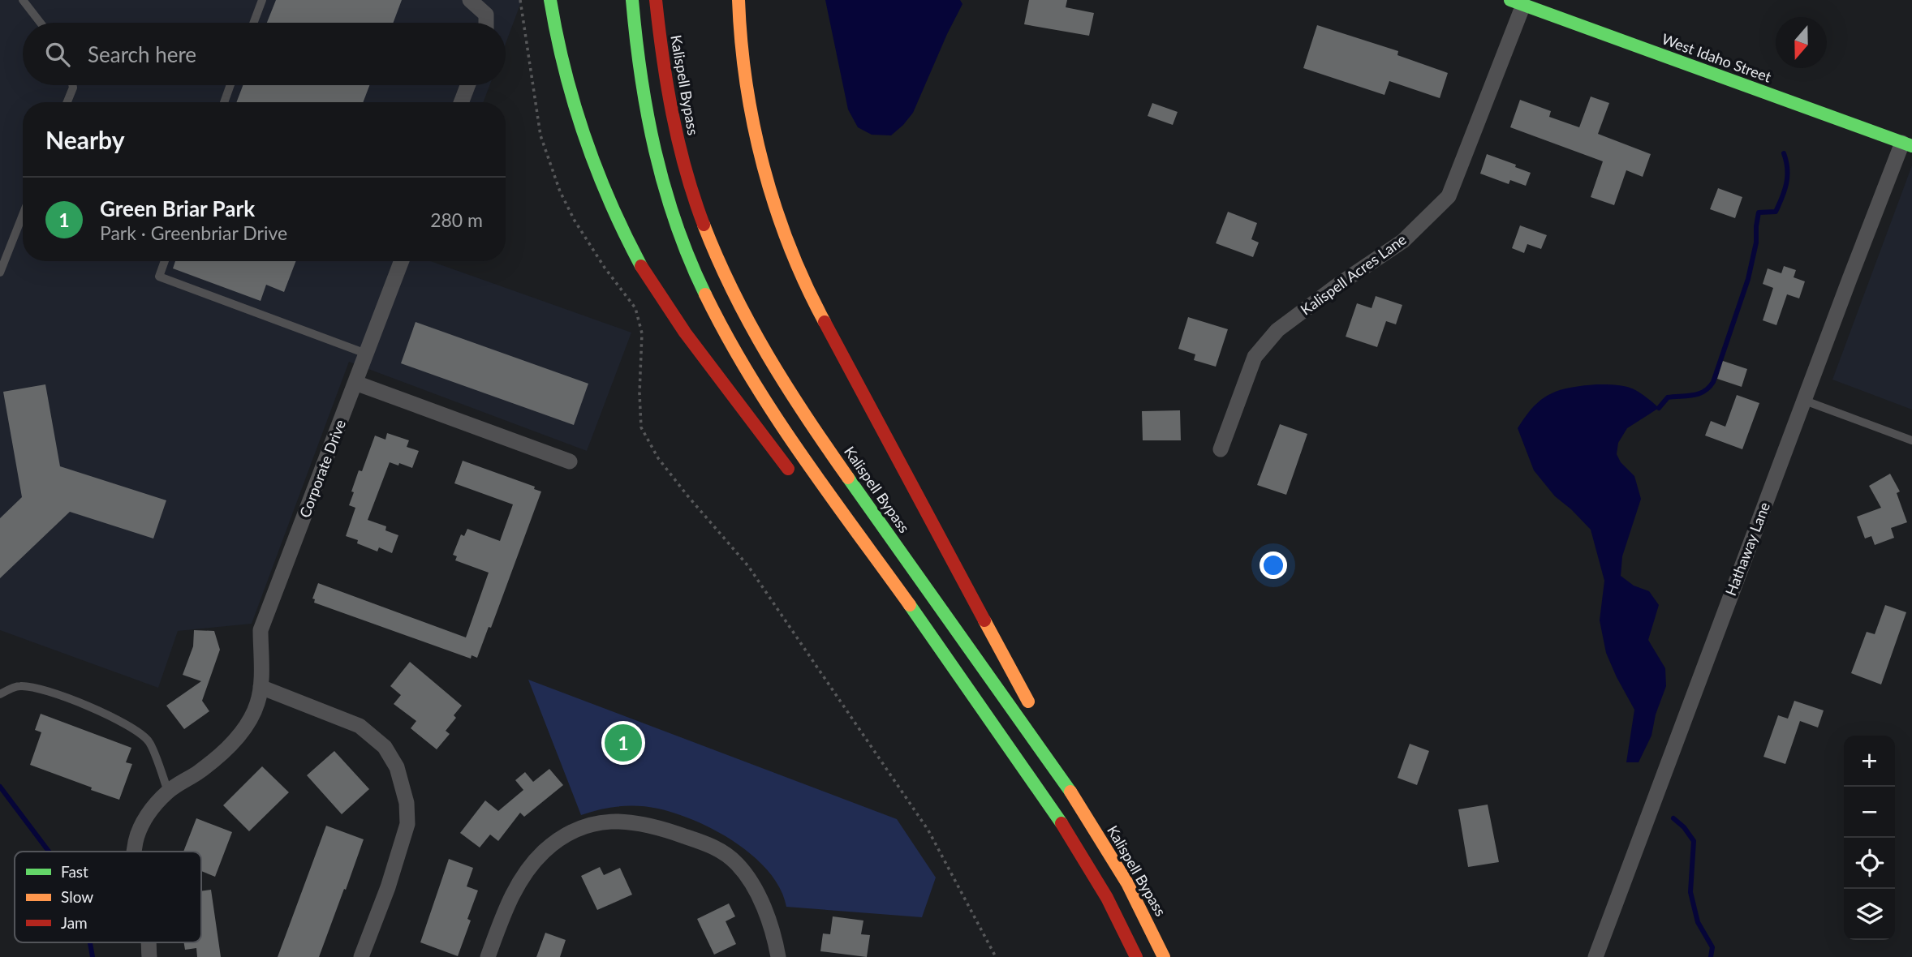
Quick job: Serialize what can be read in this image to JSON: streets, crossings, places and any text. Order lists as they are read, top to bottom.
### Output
{
  "streets": {
    "highway": ["West Idaho Street", "Kalispell Bypass"],
    "street": ["Kalispell Acres Lane", "Corporate Drive", "Hathaway Lane"]
  },
  "crossings": [
    ["West Idaho Street", "Kalispell Acres Lane"],
    ["West Idaho Street", "Hathaway Lane"]
  ],
  "legend": ["Fast", "Slow", "Jam"],
  "north": "bottom",
  "page": {
    "search": "Search here",
    "heading": "Nearby",
    "list": [
      {
        "mark": "1",
        "name": "Green Briar Park",
        "note": "Park · Greenbriar Drive",
        "value": "280 m"
      }
    ],
    "pins": "1",
    "map_buttons": ["+", "−"]
  }
}
